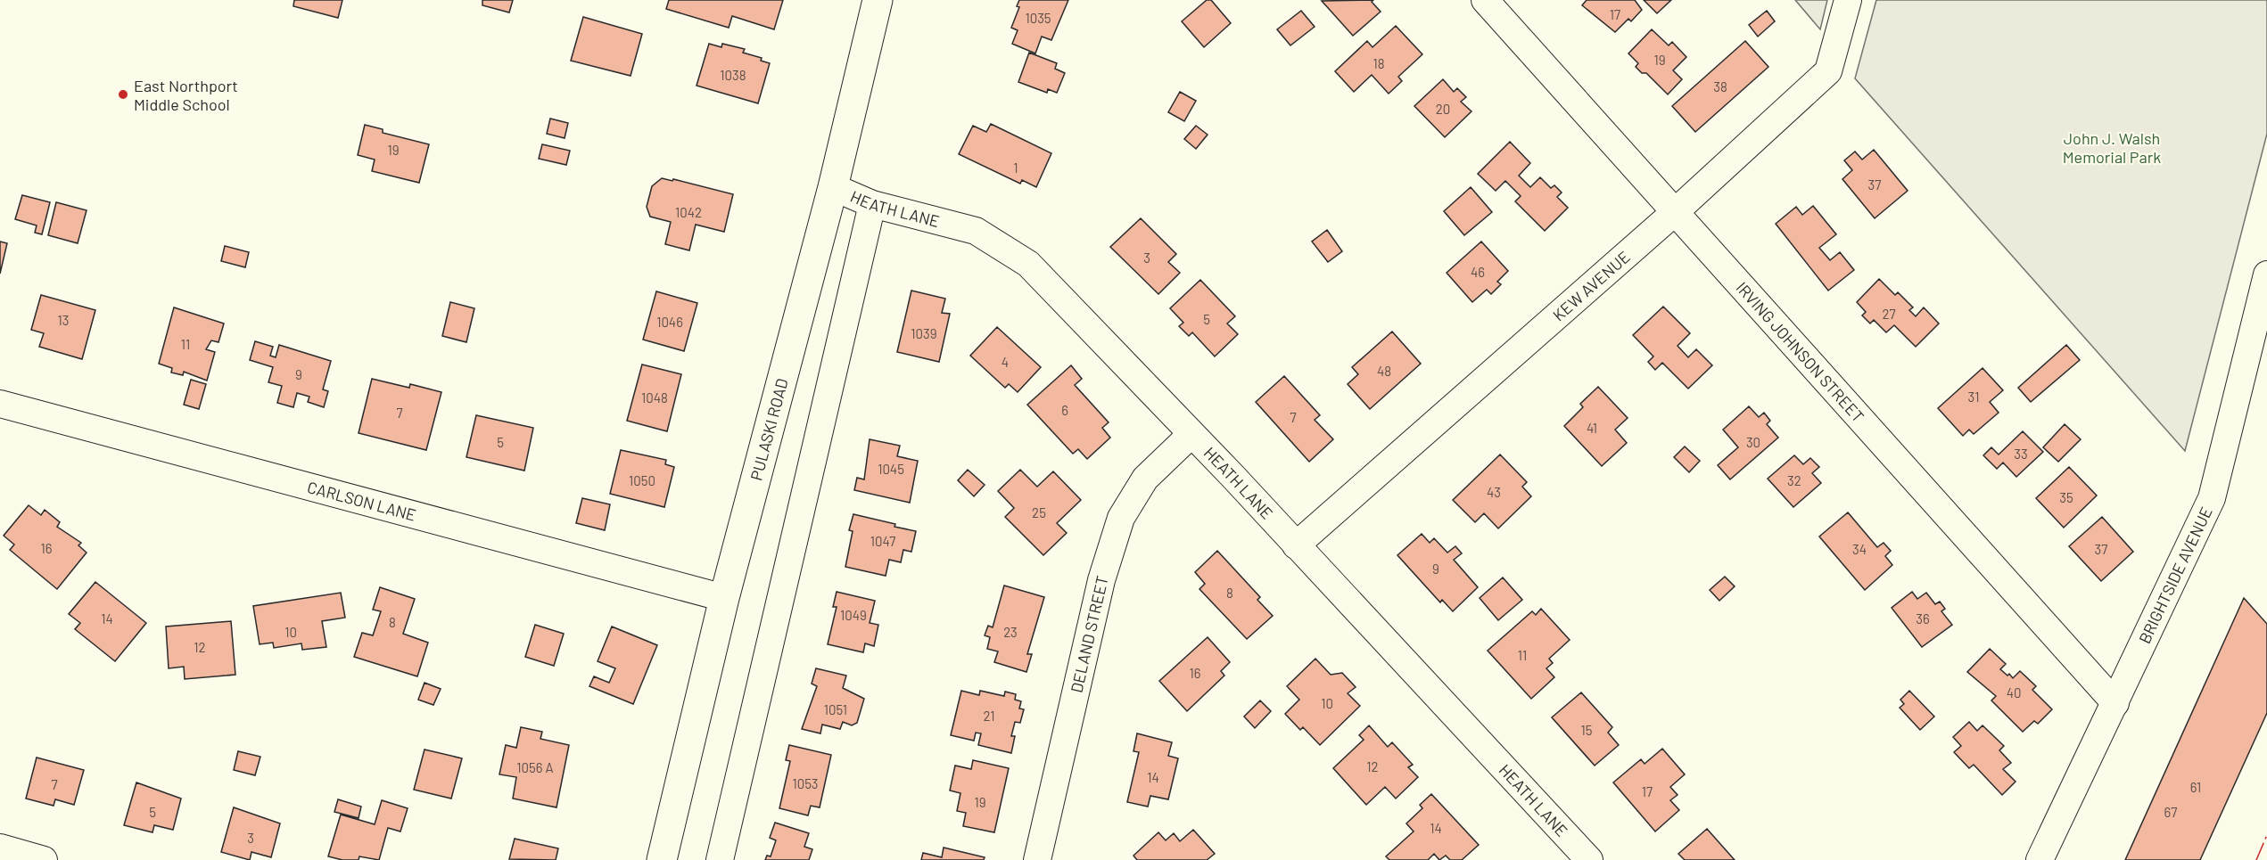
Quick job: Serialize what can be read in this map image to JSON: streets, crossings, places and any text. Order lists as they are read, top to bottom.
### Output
{
  "streets": {
    "main road": ["PULASKI ROAD"],
    "street": [
      "HEATH LANE",
      "KEW AVENUE",
      "IRVING JOHNSON STREET",
      "CARLSON LANE",
      "BRIGHTSIDE AVENUE",
      "DELAND STREET"
    ]
  },
  "crossings": [
    ["HEATH LANE", "KEW AVENUE"],
    ["HEATH LANE", "PULASKI ROAD"],
    ["HEATH LANE", "DELAND STREET"],
    ["KEW AVENUE", "IRVING JOHNSON STREET"],
    ["IRVING JOHNSON STREET", "BRIGHTSIDE AVENUE"],
    ["PULASKI ROAD", "CARLSON LANE"]
  ],
  "parks": ["John J. Walsh Memorial Park"],
  "places": ["East Northport Middle School"],
  "house_numbers": [
    "17",
    "1035",
    "19",
    "18",
    "1038",
    "38",
    "20",
    "19",
    "1",
    "37",
    "1042",
    "3",
    "46",
    "27",
    "5",
    "13",
    "1046",
    "1039",
    "11",
    "4",
    "48",
    "9",
    "31",
    "1048",
    "6",
    "7",
    "7",
    "41",
    "5",
    "30",
    "33",
    "1045",
    "1050",
    "32",
    "43",
    "35",
    "25",
    "1047",
    "16",
    "34",
    "37",
    "9",
    "8",
    "1049",
    "14",
    "36",
    "8",
    "10",
    "23",
    "12",
    "11",
    "16",
    "40",
    "10",
    "1051",
    "21",
    "15",
    "12",
    "1056 A",
    "14",
    "1053",
    "7",
    "61",
    "17",
    "19",
    "5",
    "67",
    "14",
    "3"
  ]
}
